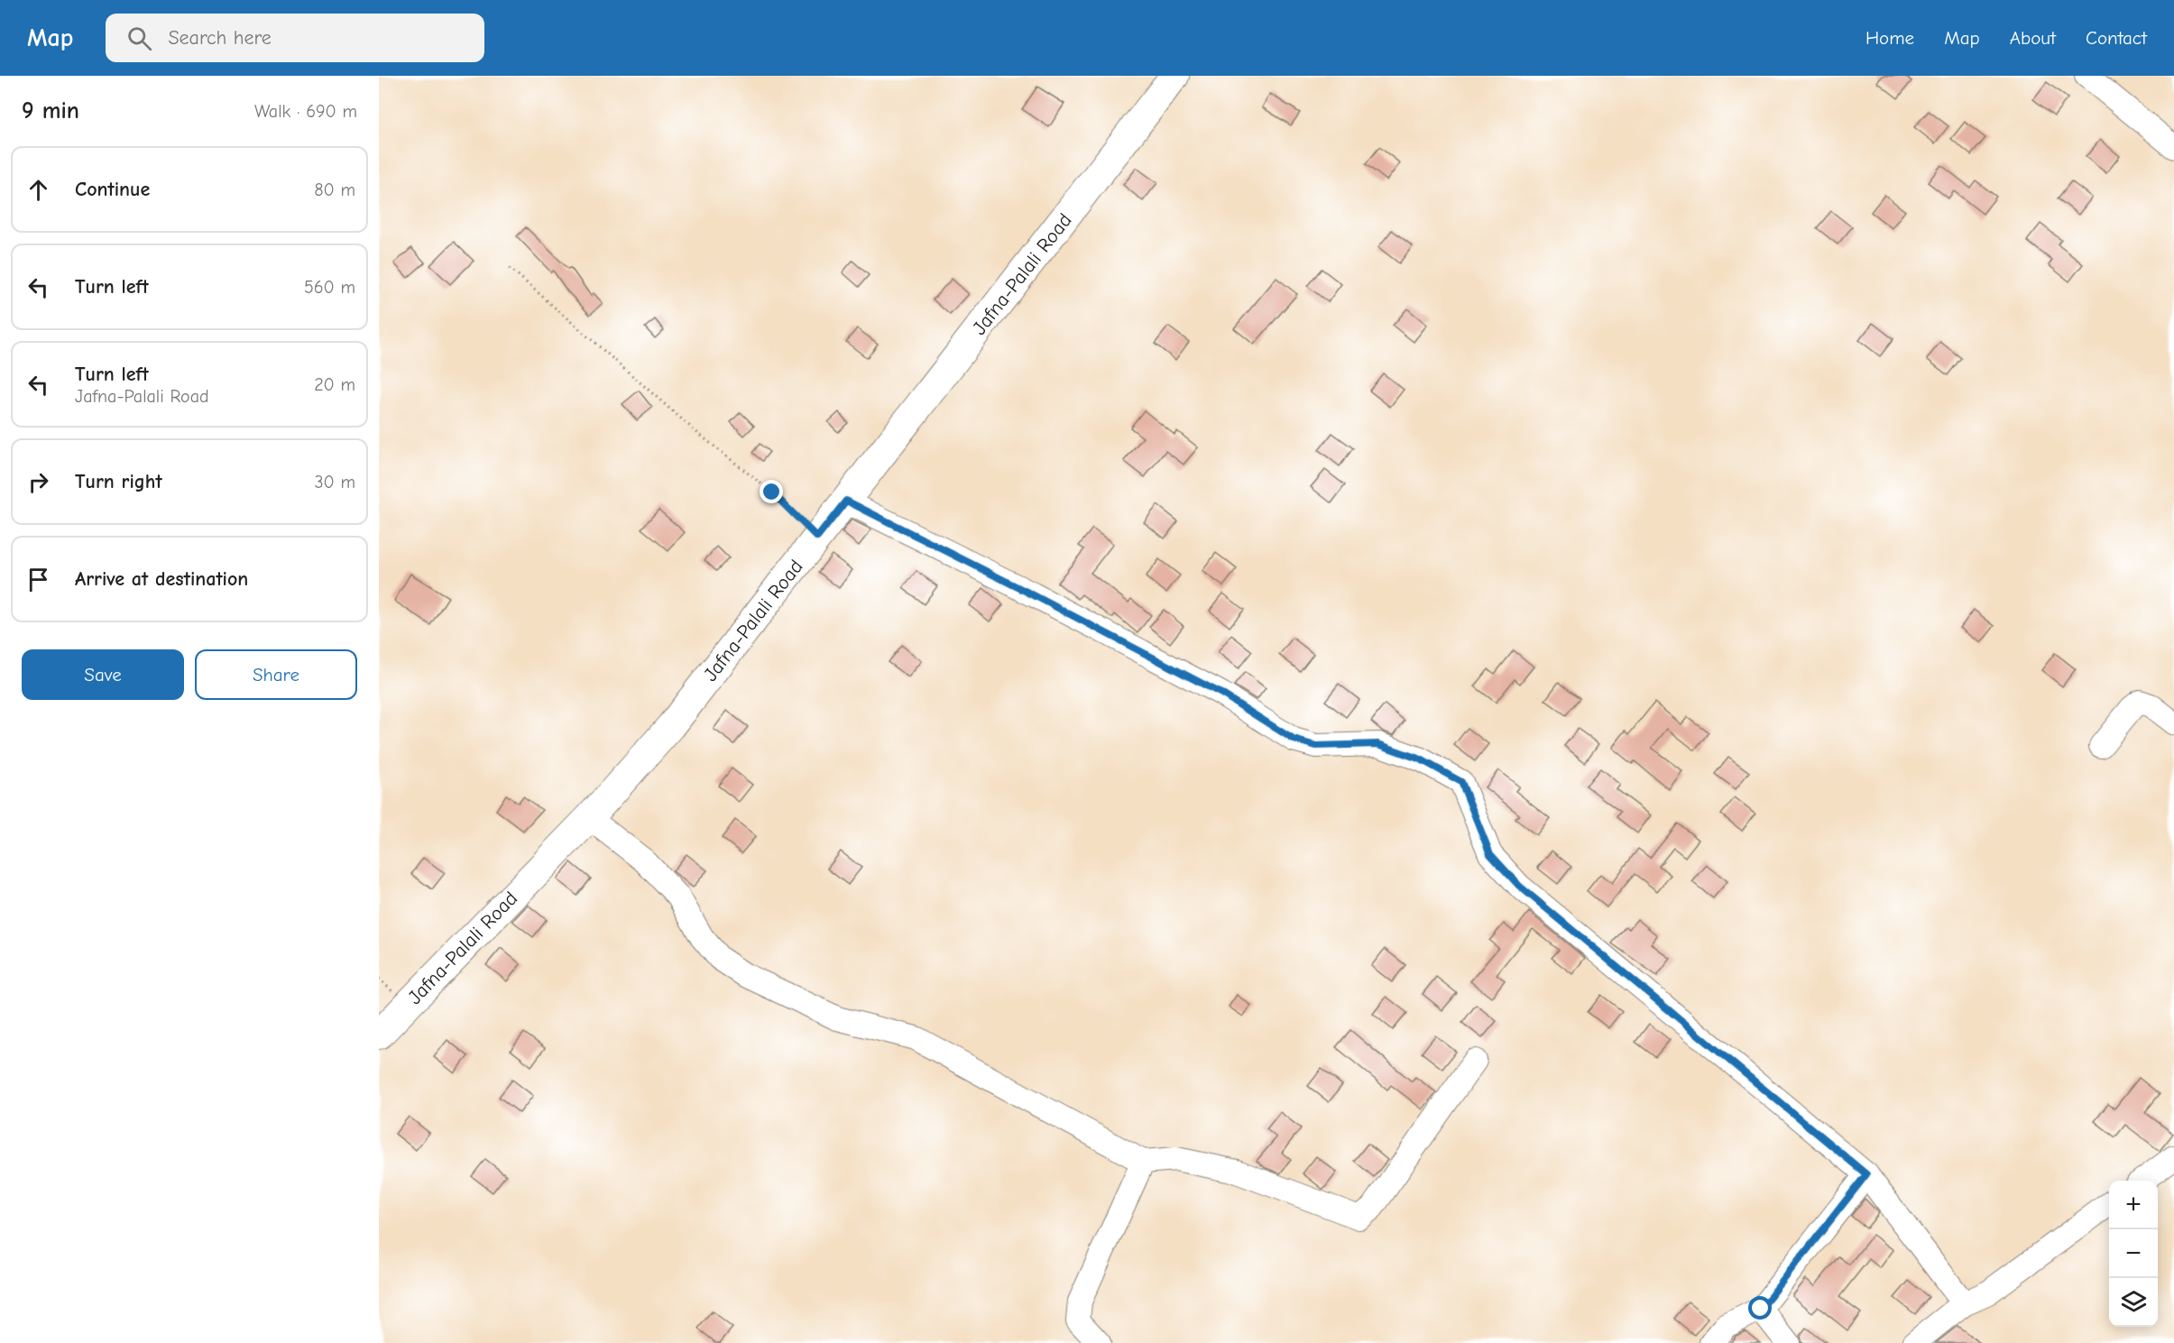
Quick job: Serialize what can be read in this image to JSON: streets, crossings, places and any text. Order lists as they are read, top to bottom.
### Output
{
  "streets": {
    "main road": ["Jafna-Palali Road"]
  },
  "page": {
    "header": "Map",
    "search": "Search here",
    "nav": [
      "Home",
      "Map",
      "About",
      "Contact"
    ],
    "heading": ["9 min", "Walk · 690 m"],
    "list": [
      ["Continue", "80 m"],
      ["Turn left", "560 m"],
      ["Turn left", "Jafna-Palali Road", "20 m"],
      ["Turn right", "30 m"],
      "Arrive at destination"
    ],
    "buttons": ["Save", "Share"],
    "map_buttons": ["+", "−"]
  }
}
